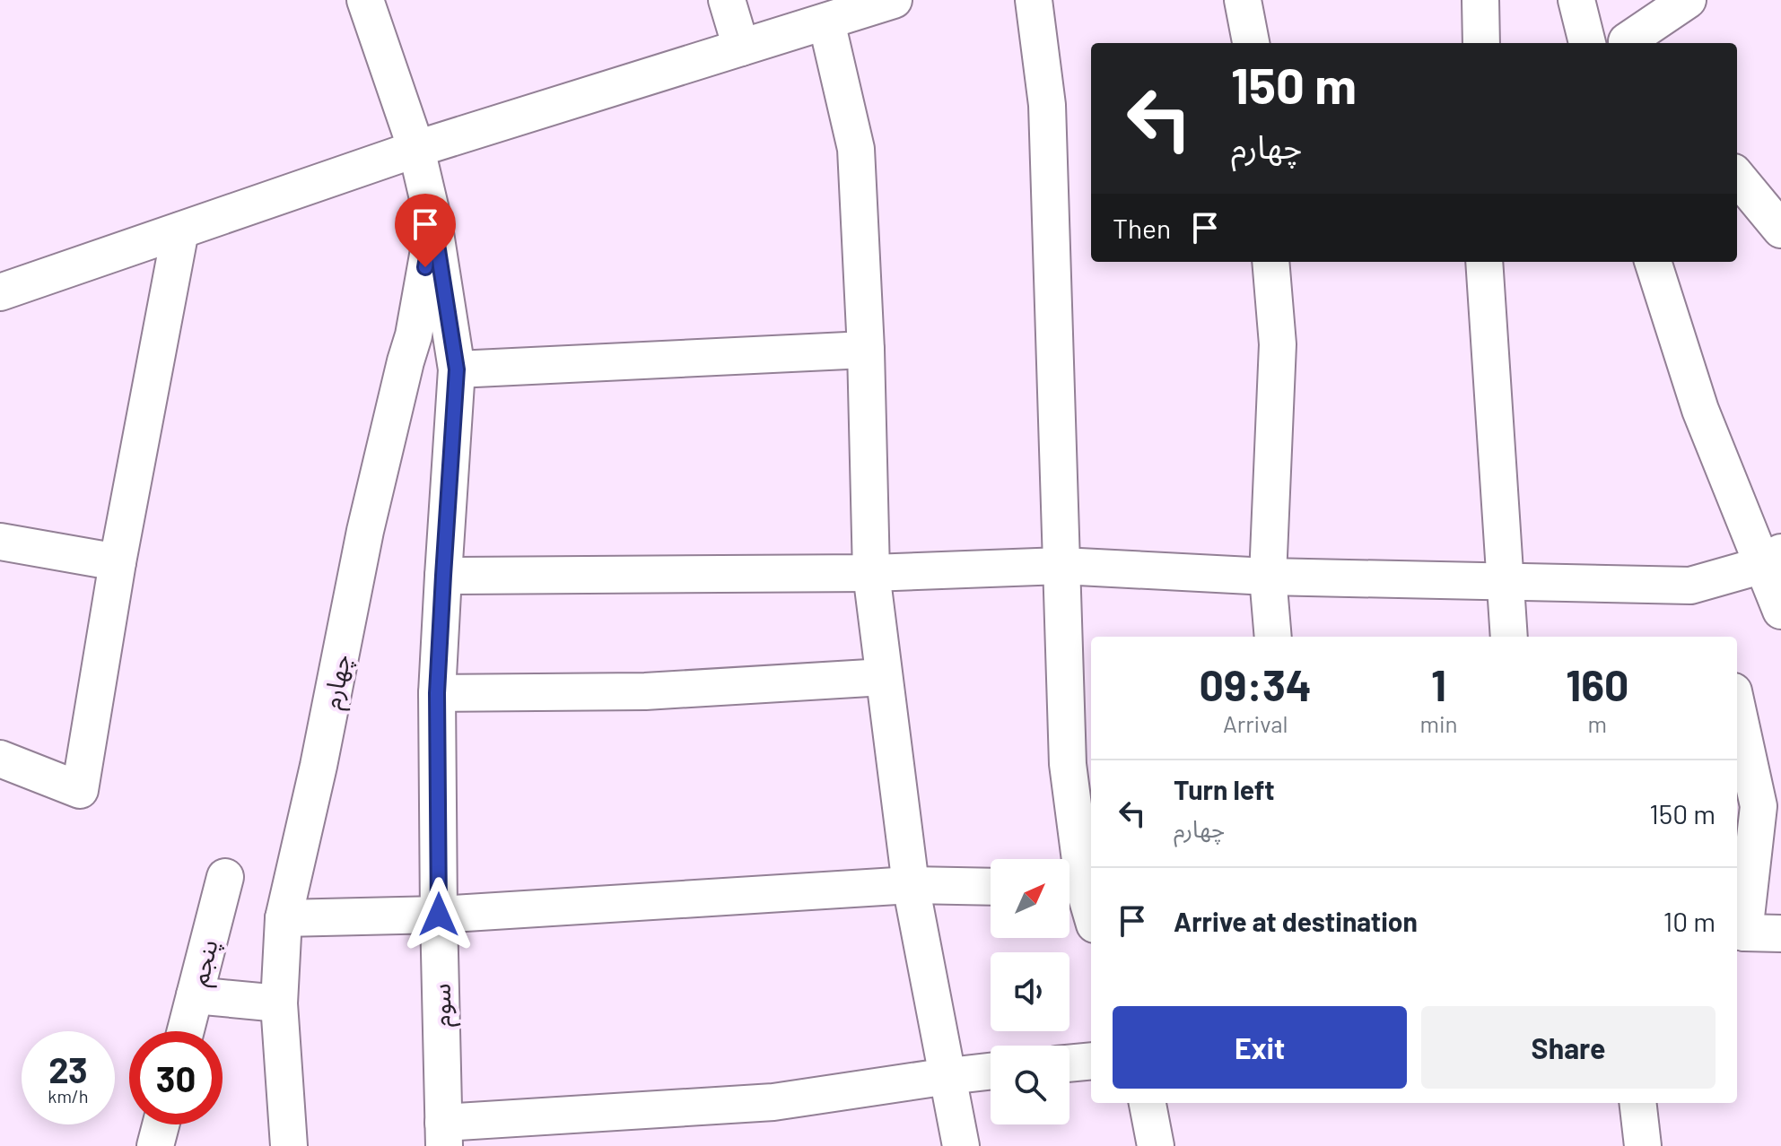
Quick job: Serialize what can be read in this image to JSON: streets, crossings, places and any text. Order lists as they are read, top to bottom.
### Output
{
  "streets": {
    "street": ["چهارم", "پنجم", "سوم"]
  },
  "crossings": [
    ["چهارم", "سوم"]
  ],
  "north": "top right",
  "page": {
    "turn": ["150 m", "چهارم"],
    "then": "Then",
    "eta": [
      "09:34",
      "Arrival",
      "1",
      "min",
      "160",
      "m"
    ],
    "list": [
      {
        "name": "Turn left",
        "note": "چهارم",
        "value": "150 m"
      },
      {
        "name": "Arrive at destination",
        "value": "10 m"
      }
    ],
    "buttons": ["Exit", "Share"],
    "speed": "23 km/h",
    "limit": "30"
  }
}
